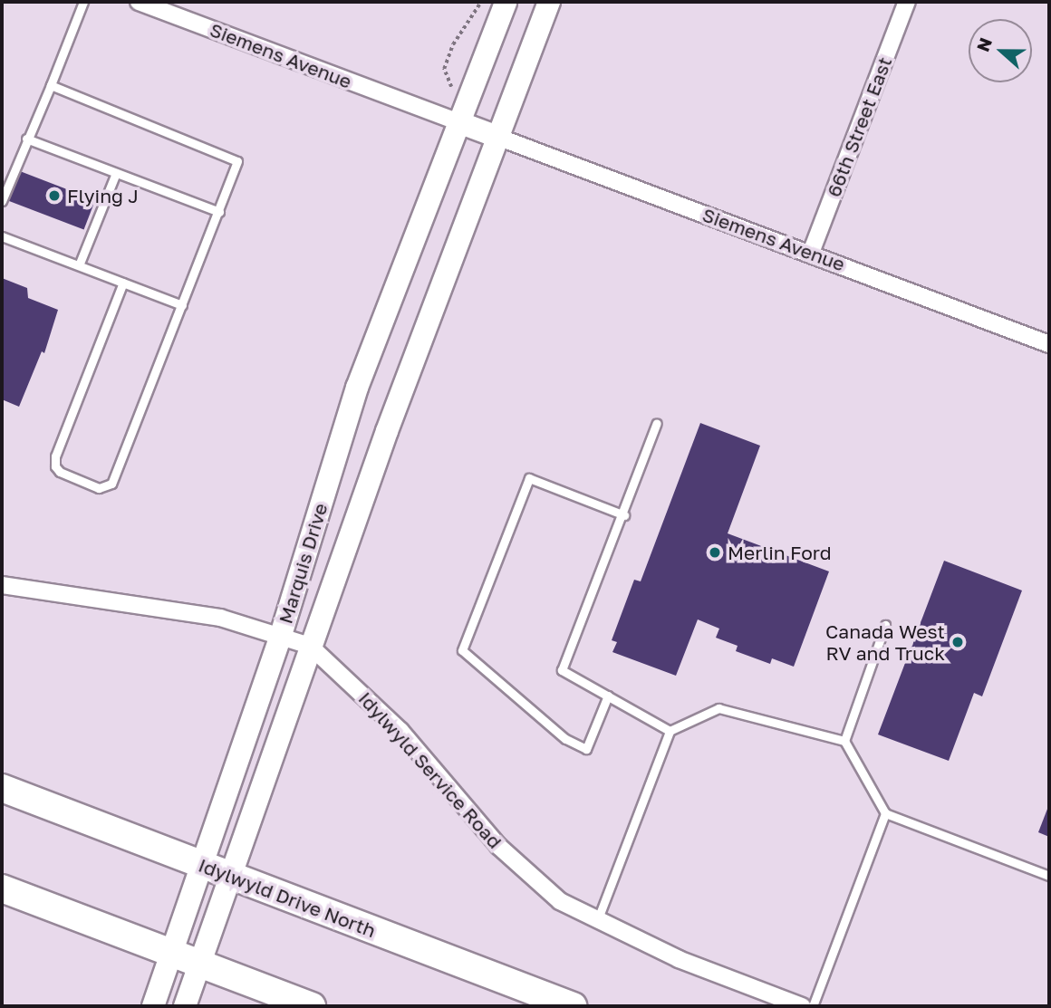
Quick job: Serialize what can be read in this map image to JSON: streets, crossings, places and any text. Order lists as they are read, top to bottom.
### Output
{
  "streets": {
    "highway": ["Idylwyld Drive North"],
    "main road": ["Marquis Drive"],
    "street": ["Siemens Avenue", "66th Street East", "Idylwyld Service Road"]
  },
  "crossings": [
    ["Siemens Avenue", "66th Street East"],
    ["Siemens Avenue", "Marquis Drive"],
    ["Marquis Drive", "Idylwyld Service Road"],
    ["Marquis Drive", "Idylwyld Drive North"]
  ],
  "places": ["Flying J", "Merlin Ford", "Canada West RV and Truck"],
  "north": "left"
}
